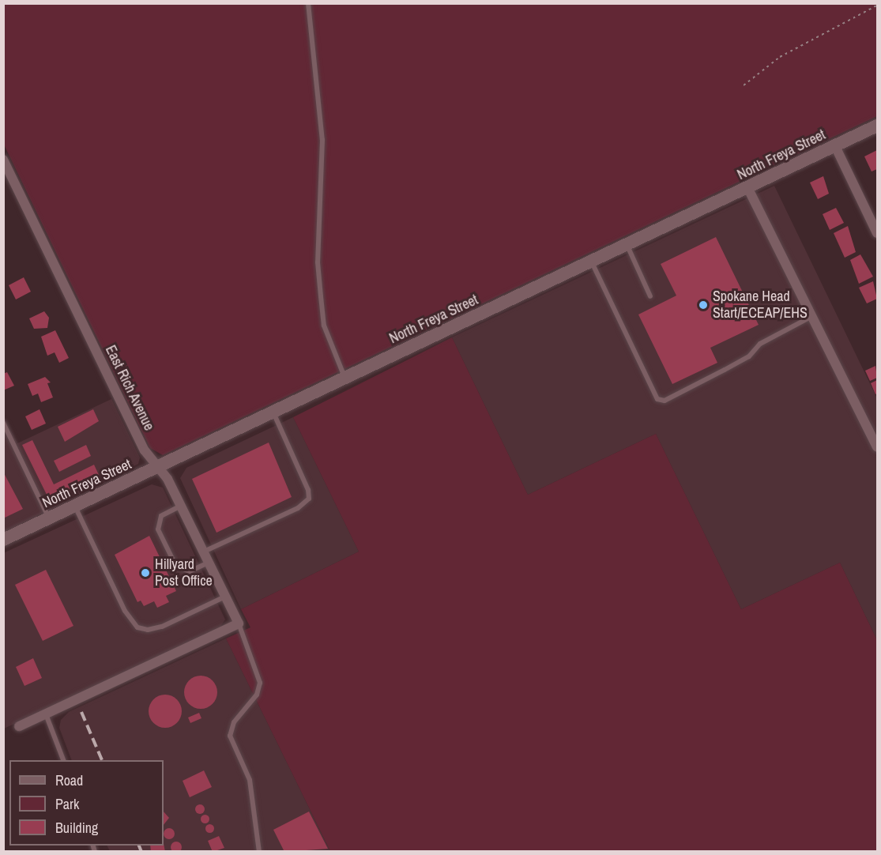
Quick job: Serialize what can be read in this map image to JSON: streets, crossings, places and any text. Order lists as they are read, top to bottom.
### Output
{
  "streets": {
    "street": ["North Freya Street", "East Rich Avenue"]
  },
  "crossings": [
    ["North Freya Street", "East Rich Avenue"]
  ],
  "places": ["Spokane Head Start/ECEAP/EHS", "Hillyard Post Office"],
  "legend": ["Road", "Park", "Building"]
}
